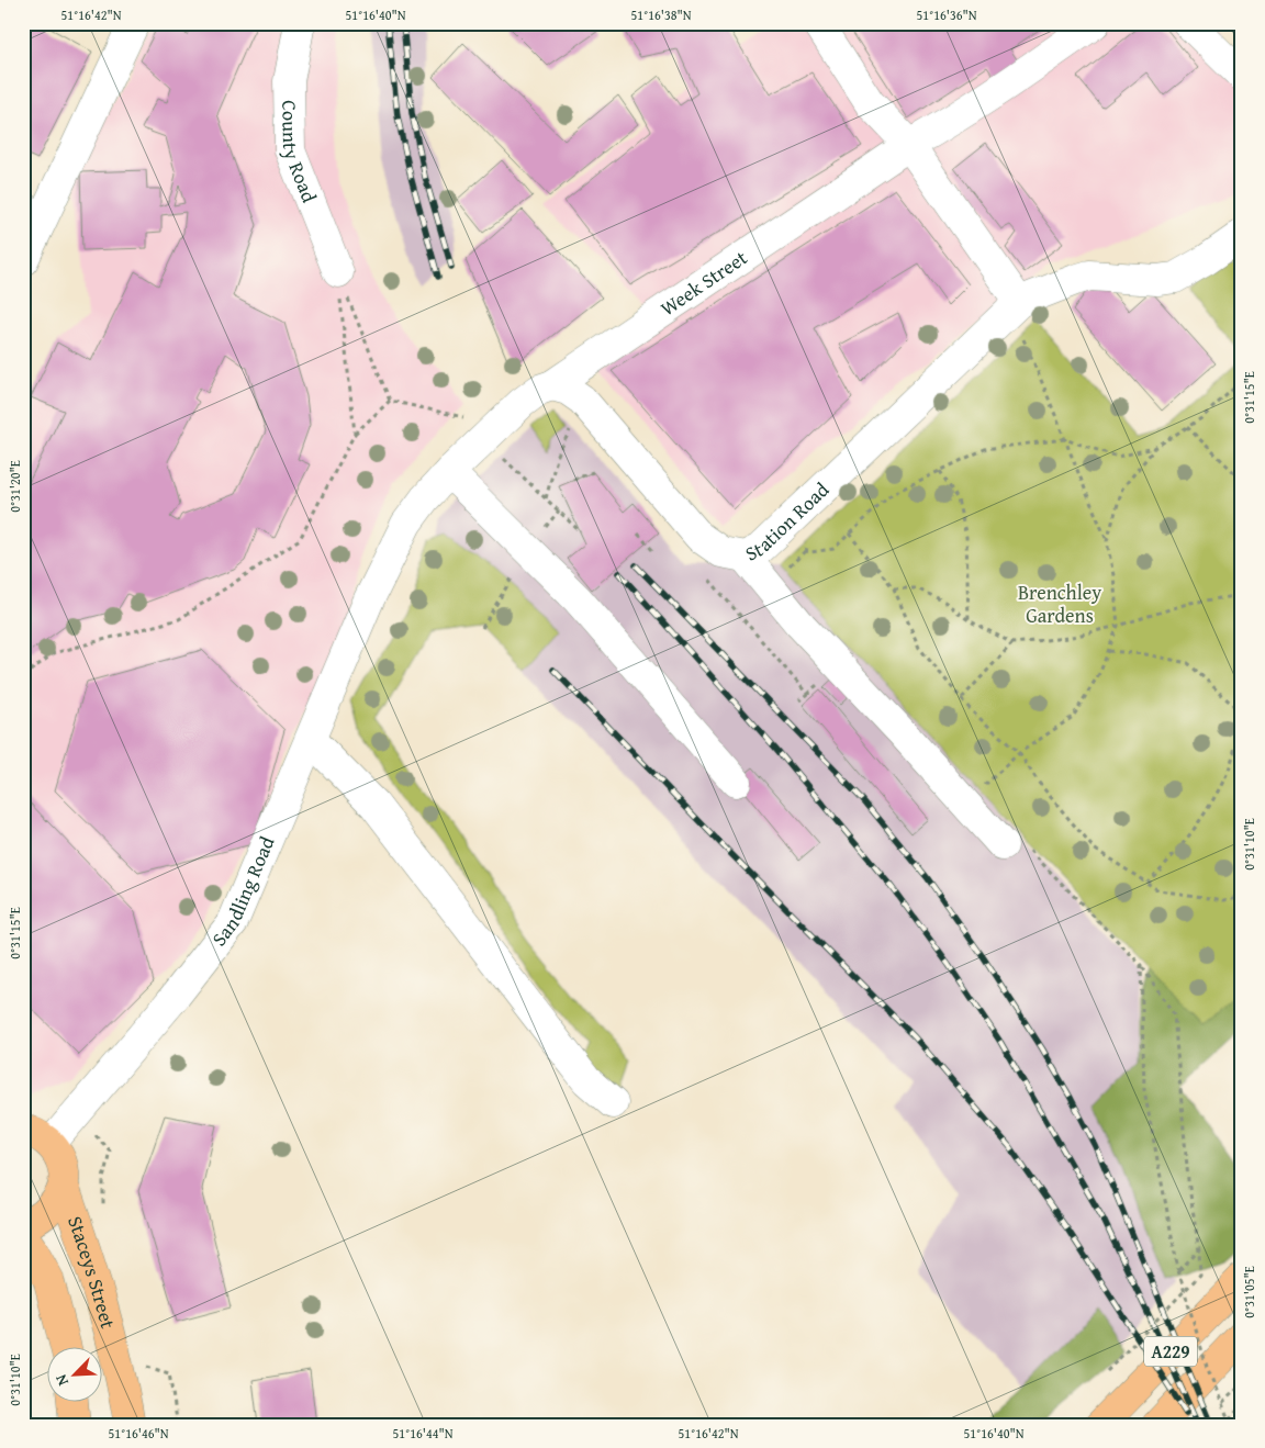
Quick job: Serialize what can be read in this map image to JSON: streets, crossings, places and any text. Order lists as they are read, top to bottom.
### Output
{
  "streets": {
    "main road": ["Staceys Street", "A229"],
    "street": [
      "County Road",
      "Week Street",
      "Station Road",
      "Sandling Road"
    ]
  },
  "crossings": [
    ["Week Street", "Station Road"],
    ["Week Street", "Sandling Road"],
    ["Sandling Road", "Staceys Street"]
  ],
  "parks": ["Brenchley Gardens"],
  "north": "bottom left",
  "coordinates": [
    "51°16'42\"N",
    "51°16'40\"N",
    "51°16'38\"N",
    "51°16'36\"N",
    "0°31'15\"E",
    "0°31'20\"E",
    "0°31'10\"E",
    "0°31'05\"E",
    "51°16'46\"N",
    "51°16'44\"N"
  ]
}
